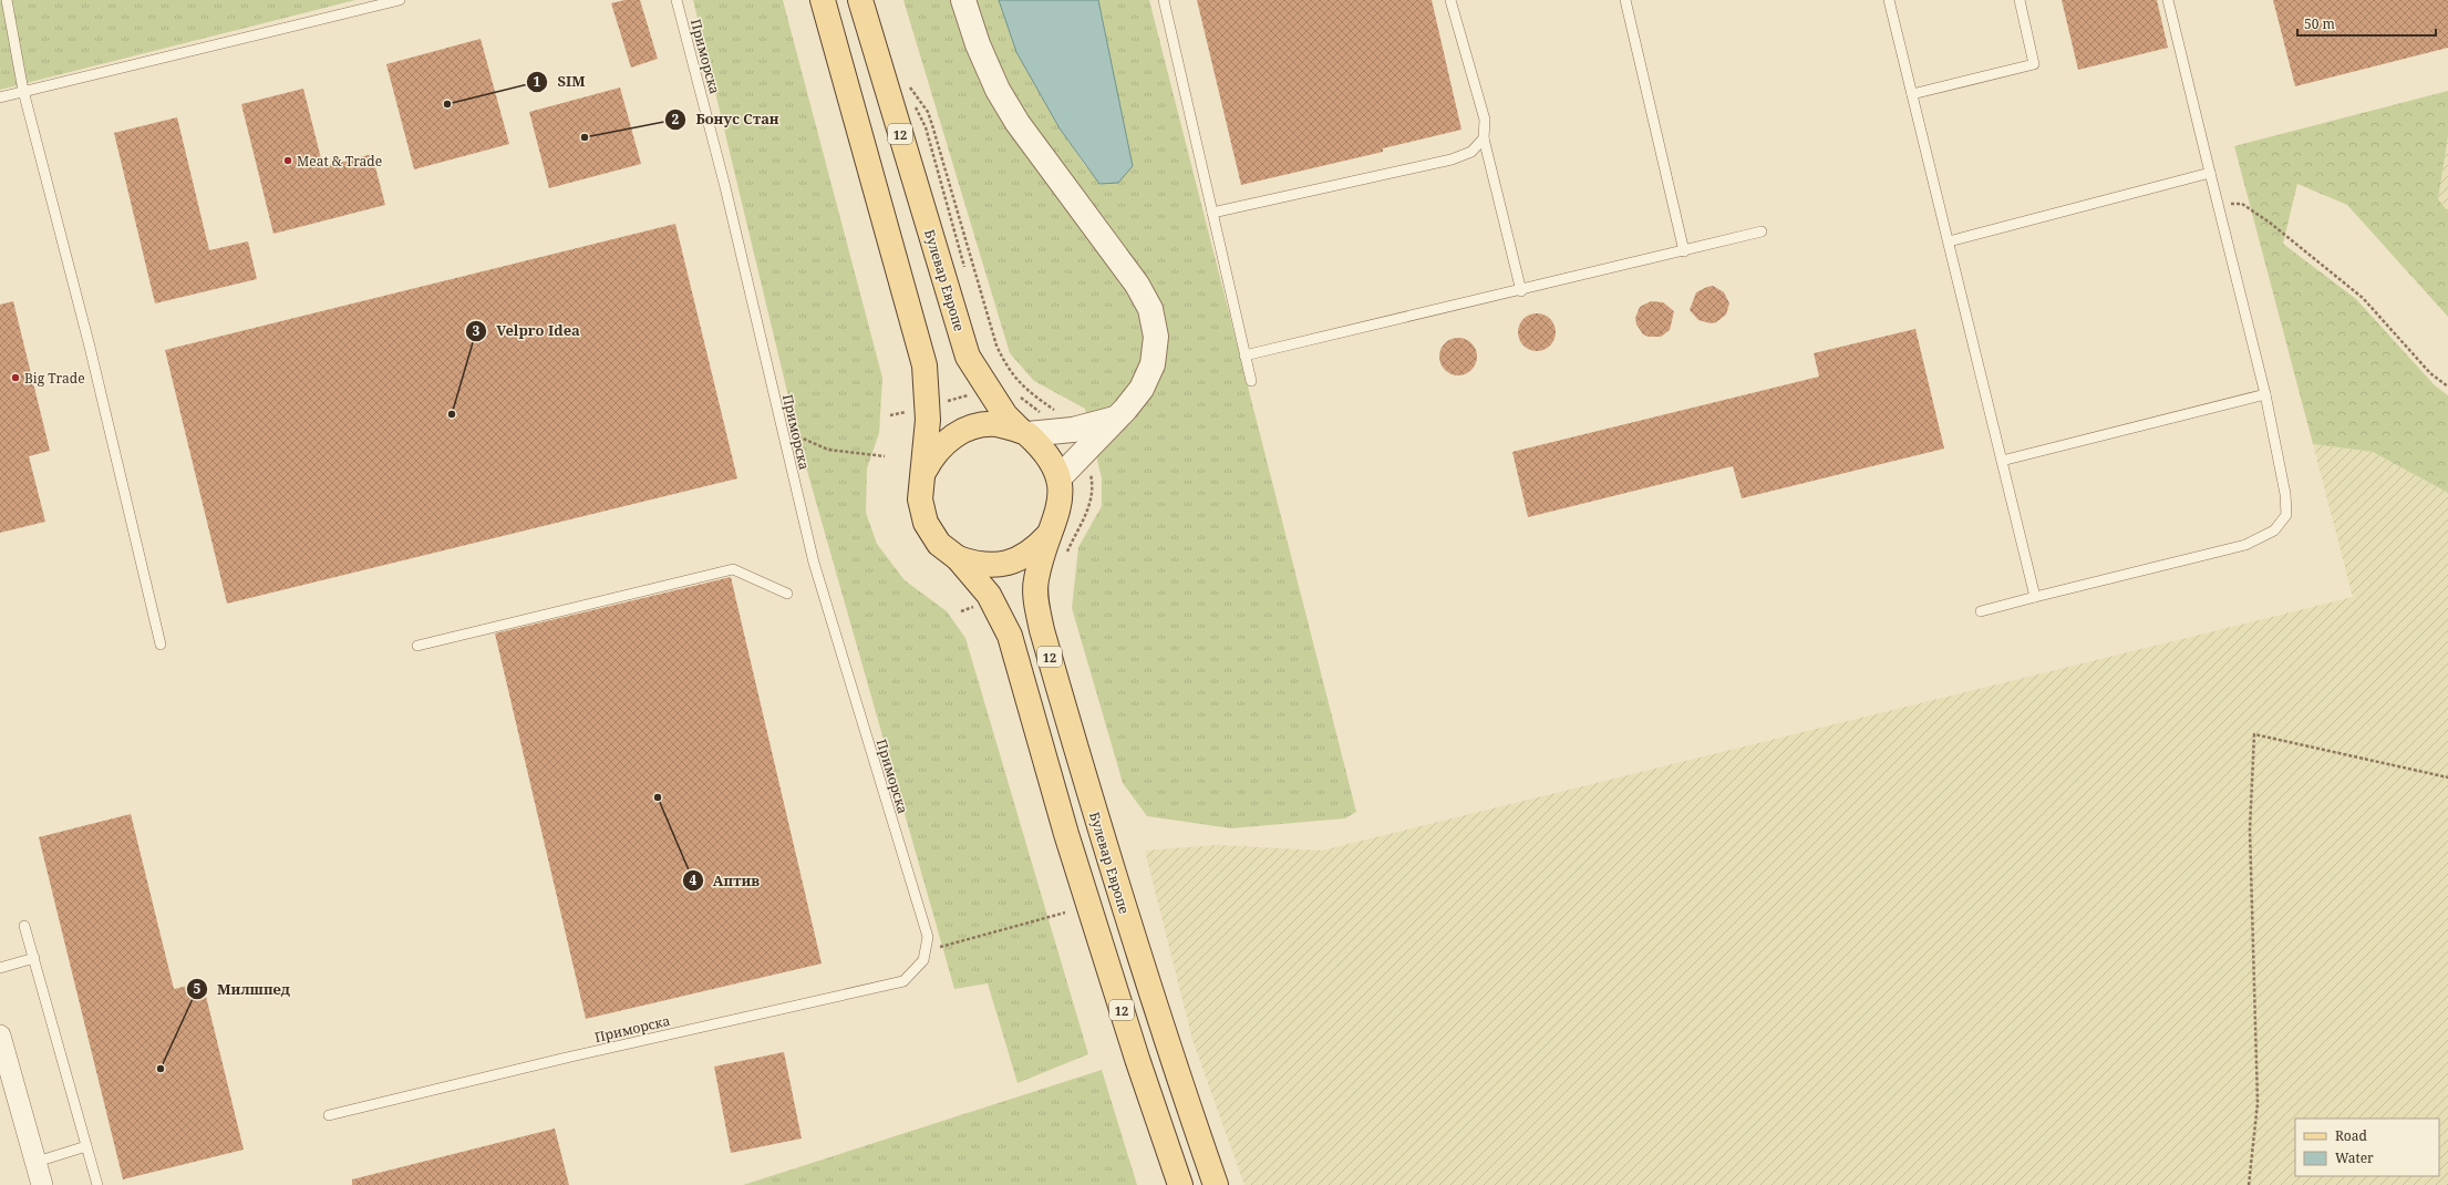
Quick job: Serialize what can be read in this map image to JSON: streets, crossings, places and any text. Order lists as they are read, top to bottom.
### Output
{
  "streets": {
    "main road": ["12", "Булевар Европе"],
    "lane": ["Приморска"]
  },
  "places": [
    "SIM",
    "Бонус Стан",
    "Meat & Trade",
    "Big Trade",
    "Velpro Idea",
    "Аптив",
    "Милшпед"
  ],
  "legend": ["Road", "Water"],
  "scale_bar": "50 m"
}
